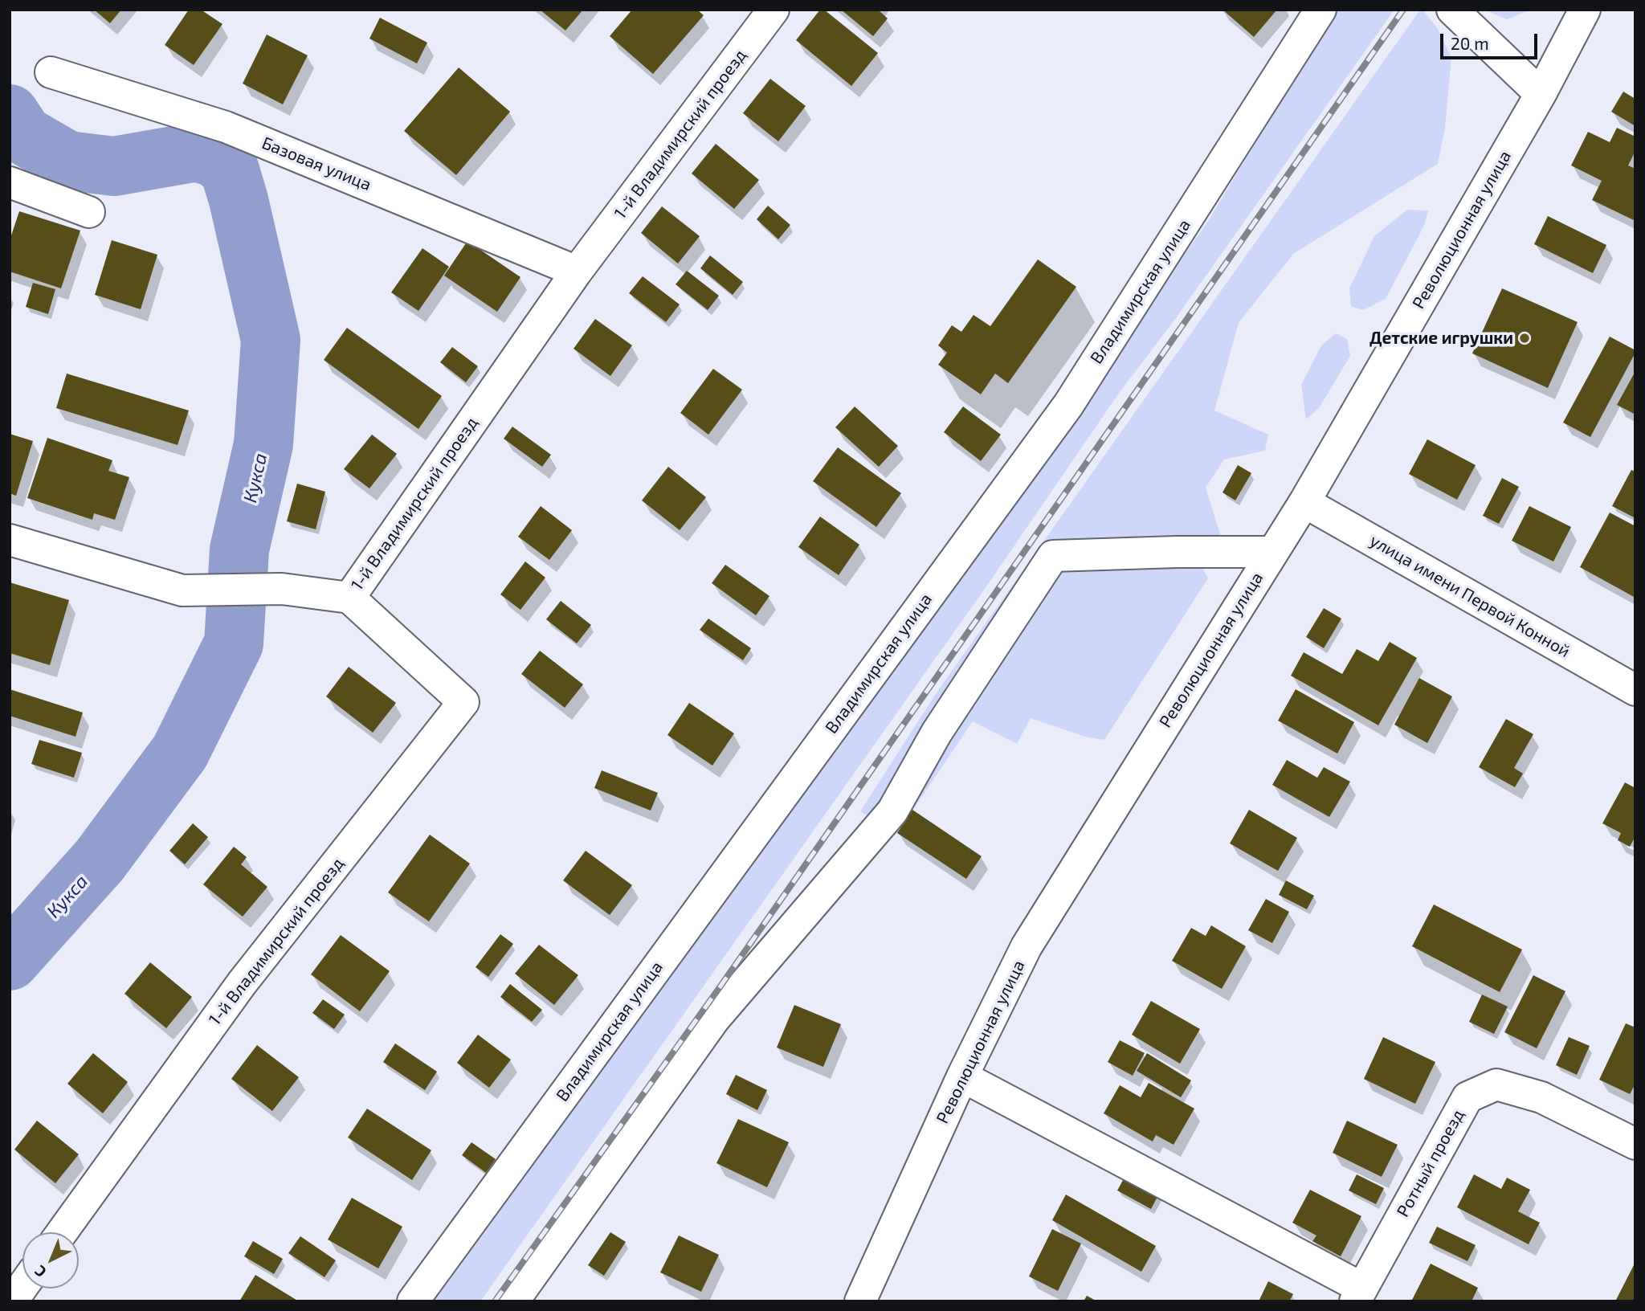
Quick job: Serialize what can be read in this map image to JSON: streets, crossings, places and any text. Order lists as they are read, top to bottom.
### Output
{
  "streets": {
    "street": [
      "1-й Владимирский проезд",
      "Базовая улица",
      "Революционная улица",
      "Владимирская улица",
      "улица имени Первой Конной",
      "Ротный проезд"
    ]
  },
  "crossings": [
    ["1-й Владимирский проезд", "Базовая улица"],
    ["Революционная улица", "улица имени Первой Конной"]
  ],
  "water": ["Кукса"],
  "places": ["Детские игрушки"],
  "scale_bar": "20 m",
  "north": "bottom left"
}
